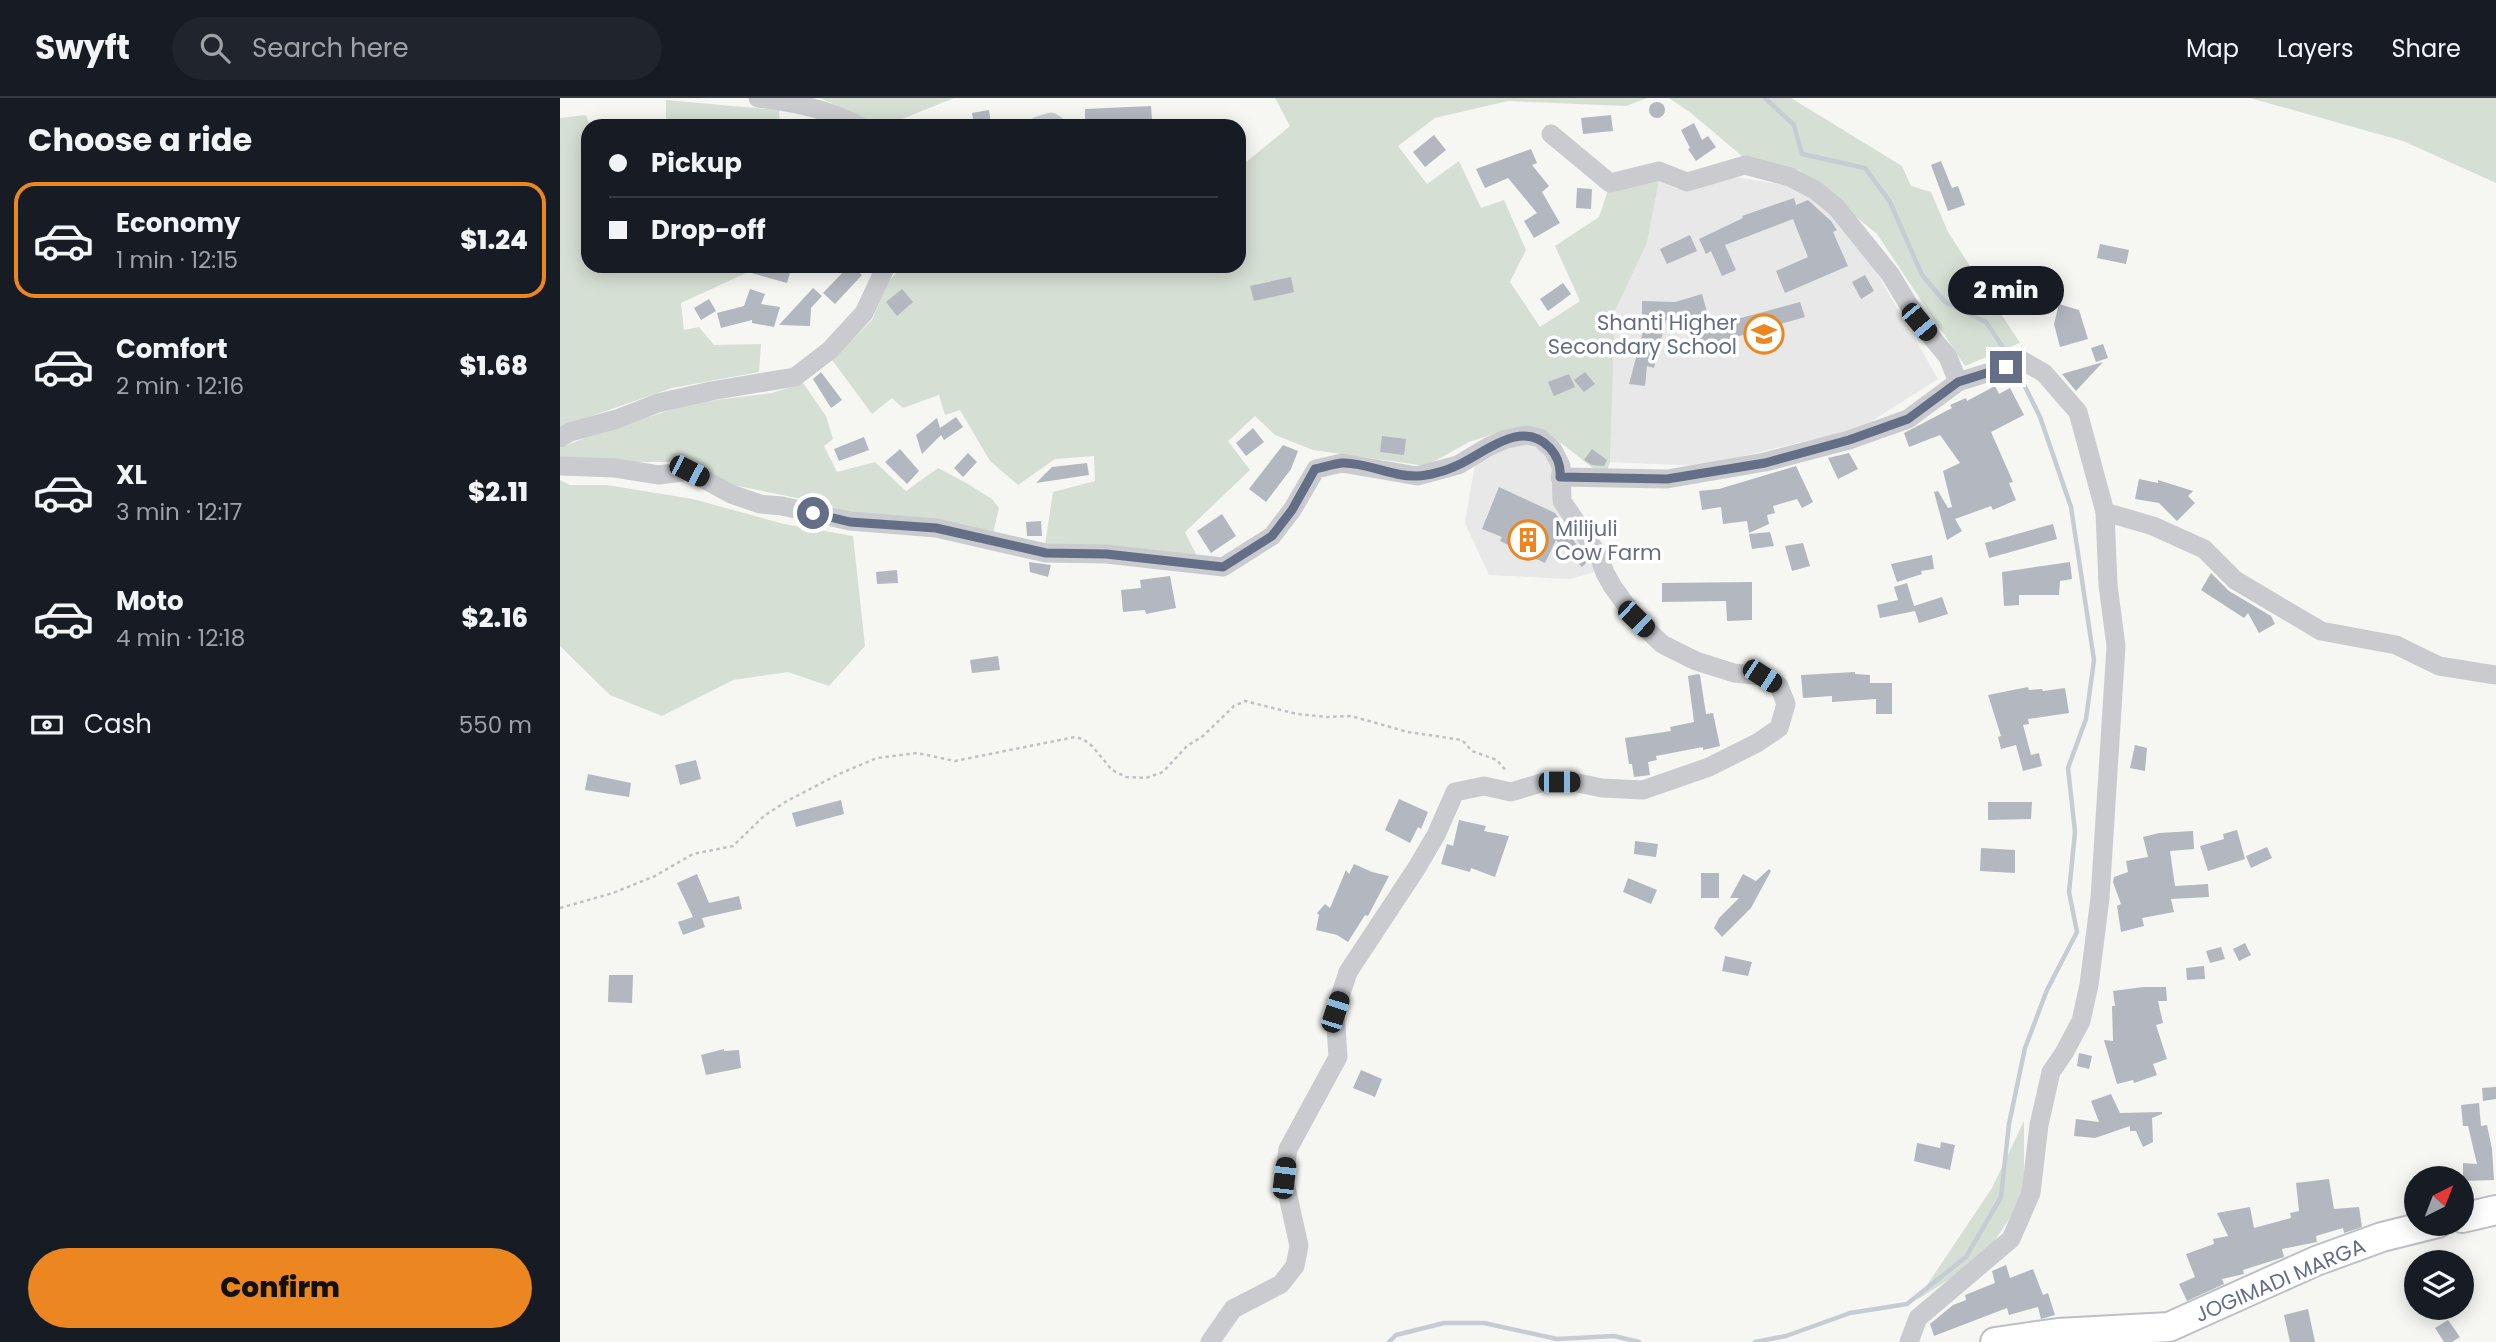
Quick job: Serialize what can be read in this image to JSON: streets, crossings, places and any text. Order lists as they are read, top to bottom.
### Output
{
  "streets": {
    "main road": ["JOGIMADI MARGA"]
  },
  "places": {
    "school or university": ["Shanti Higher Secondary School"],
    "building": ["Milijuli Cow Farm"]
  },
  "north": "top right",
  "page": {
    "header": "Swyft",
    "search": "Search here",
    "nav": ["Map", "Layers", "Share"],
    "heading": "Choose a ride",
    "banner": ["Pickup", "Drop-off"],
    "list": [
      {
        "name": "Economy",
        "note": "1 min · 12:15",
        "value": "$1.24"
      },
      {
        "name": "Comfort",
        "note": "2 min · 12:16",
        "value": "$1.68"
      },
      {
        "name": "XL",
        "note": "3 min · 12:17",
        "value": "$2.11"
      },
      {
        "name": "Moto",
        "note": "4 min · 12:18",
        "value": "$2.16"
      }
    ],
    "bubble": "2 min",
    "pay": ["Cash", "550 m"],
    "buttons": "Confirm"
  }
}
